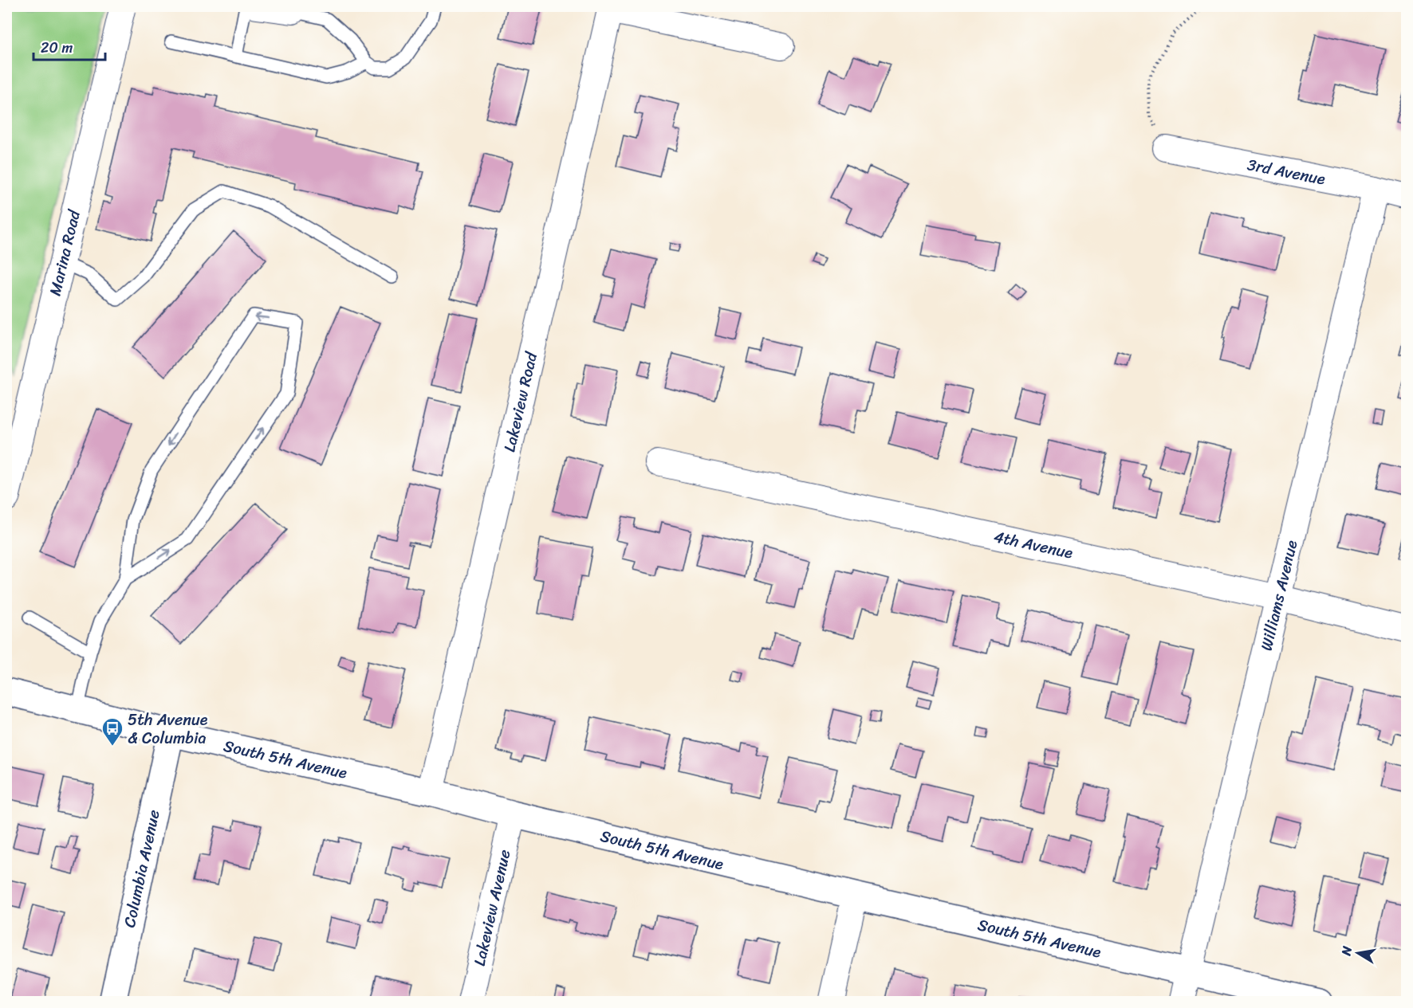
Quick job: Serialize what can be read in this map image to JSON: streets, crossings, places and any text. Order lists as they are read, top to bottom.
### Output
{
  "streets": {
    "street": [
      "3rd Avenue",
      "Marina Road",
      "Lakeview Road",
      "4th Avenue",
      "Williams Avenue",
      "South 5th Avenue",
      "Columbia Avenue",
      "Lakeview Avenue"
    ]
  },
  "crossings": [
    ["3rd Avenue", "Williams Avenue"],
    ["Lakeview Road", "South 5th Avenue"],
    ["4th Avenue", "Williams Avenue"],
    ["Williams Avenue", "South 5th Avenue"],
    ["South 5th Avenue", "Columbia Avenue"],
    ["South 5th Avenue", "Lakeview Avenue"]
  ],
  "places": {
    "bus stop": ["5th Avenue & Columbia"]
  },
  "scale_bar": "20 m",
  "north": "left"
}
